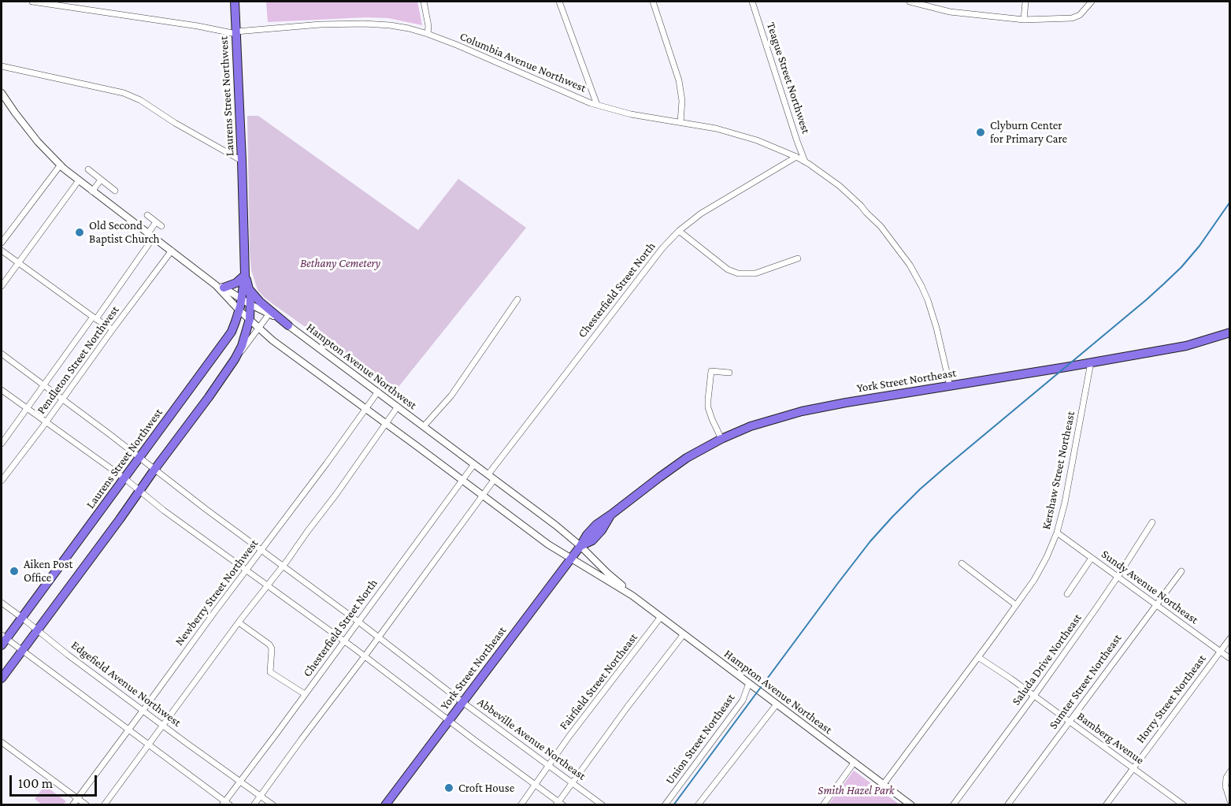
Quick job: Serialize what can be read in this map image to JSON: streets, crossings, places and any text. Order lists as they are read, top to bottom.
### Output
{
  "streets": {
    "main road": ["Laurens Street Northwest", "York Street Northeast"],
    "street": [
      "Columbia Avenue Northwest",
      "Teague Street Northwest",
      "Chesterfield Street North",
      "Pendleton Street Northwest",
      "Hampton Avenue Northwest",
      "Kershaw Street Northeast",
      "Sundy Avenue Northeast",
      "Newberry Street Northwest",
      "Saluda Drive Northeast",
      "Fairfield Street Northeast",
      "Sumter Street Northeast",
      "Edgefield Avenue Northwest",
      "Hampton Avenue Northeast",
      "Horry Street Northeast",
      "Bamberg Avenue",
      "Abbeville Avenue Northeast",
      "Union Street Northeast"
    ]
  },
  "crossings": [
    ["Columbia Avenue Northwest", "Teague Street Northwest"],
    ["Columbia Avenue Northwest", "Laurens Street Northwest"],
    ["Columbia Avenue Northwest", "Chesterfield Street North"],
    ["Columbia Avenue Northwest", "York Street Northeast"],
    ["Laurens Street Northwest", "Hampton Avenue Northwest"],
    ["Laurens Street Northwest", "Edgefield Avenue Northwest"],
    ["Laurens Street Northwest", "Abbeville Avenue Northeast"],
    ["Chesterfield Street North", "Hampton Avenue Northwest"],
    ["Chesterfield Street North", "Edgefield Avenue Northwest"],
    ["Chesterfield Street North", "Hampton Avenue Northeast"],
    ["Chesterfield Street North", "Abbeville Avenue Northeast"],
    ["Pendleton Street Northwest", "Hampton Avenue Northwest"],
    ["Pendleton Street Northwest", "Abbeville Avenue Northeast"],
    ["Hampton Avenue Northwest", "Newberry Street Northwest"],
    ["Hampton Avenue Northwest", "Hampton Avenue Northeast"],
    ["York Street Northeast", "Kershaw Street Northeast"],
    ["York Street Northeast", "Hampton Avenue Northeast"],
    ["York Street Northeast", "Abbeville Avenue Northeast"],
    ["Kershaw Street Northeast", "Sundy Avenue Northeast"],
    ["Kershaw Street Northeast", "Bamberg Avenue"],
    ["Sundy Avenue Northeast", "Saluda Drive Northeast"],
    ["Sundy Avenue Northeast", "Sumter Street Northeast"],
    ["Sundy Avenue Northeast", "Horry Street Northeast"],
    ["Newberry Street Northwest", "Edgefield Avenue Northwest"],
    ["Newberry Street Northwest", "Abbeville Avenue Northeast"],
    ["Saluda Drive Northeast", "Bamberg Avenue"],
    ["Fairfield Street Northeast", "Hampton Avenue Northeast"],
    ["Fairfield Street Northeast", "Abbeville Avenue Northeast"],
    ["Sumter Street Northeast", "Bamberg Avenue"],
    ["Hampton Avenue Northeast", "Union Street Northeast"],
    ["Horry Street Northeast", "Bamberg Avenue"]
  ],
  "parks": ["Bethany Cemetery", "Smith Hazel Park"],
  "places": [
    "Clyburn Center for Primary Care",
    "Old Second Baptist Church",
    "Aiken Post Office",
    "Croft House"
  ],
  "scale_bar": "100 m"
}
